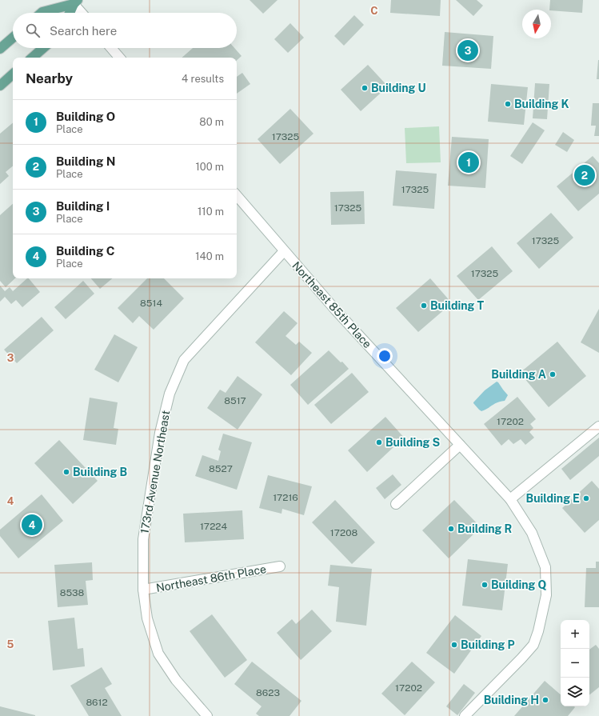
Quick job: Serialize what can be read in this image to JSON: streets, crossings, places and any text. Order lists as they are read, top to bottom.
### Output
{
  "streets": {
    "street": ["Northeast 85th Place", "173rd Avenue Northeast", "Northeast 86th Place"]
  },
  "crossings": [
    ["Northeast 85th Place", "173rd Avenue Northeast"],
    ["173rd Avenue Northeast", "Northeast 86th Place"]
  ],
  "places": [
    "Building U",
    "Building K",
    "Building T",
    "Building A",
    "Building S",
    "Building B",
    "Building E",
    "Building R",
    "Building Q",
    "Building P",
    "Building H"
  ],
  "house_numbers": [
    "17325",
    "17325",
    "17325",
    "17325",
    "17325",
    "8514",
    "8517",
    "17202",
    "8527",
    "17216",
    "17224",
    "17208",
    "8538",
    "17202",
    "8623",
    "8612"
  ],
  "north": "bottom",
  "page": {
    "search": "Search here",
    "pins": [
      "3",
      "1",
      "2",
      "4"
    ],
    "heading": ["Nearby", "4 results"],
    "list": [
      {
        "mark": "1",
        "name": "Building O",
        "note": "Place",
        "value": "80 m"
      },
      {
        "mark": "2",
        "name": "Building N",
        "note": "Place",
        "value": "100 m"
      },
      {
        "mark": "3",
        "name": "Building I",
        "note": "Place",
        "value": "110 m"
      },
      {
        "mark": "4",
        "name": "Building C",
        "note": "Place",
        "value": "140 m"
      }
    ],
    "map_buttons": ["+", "−"]
  },
  "grid": {
    "columns": ["C"],
    "rows": ["3", "4", "5"]
  }
}
